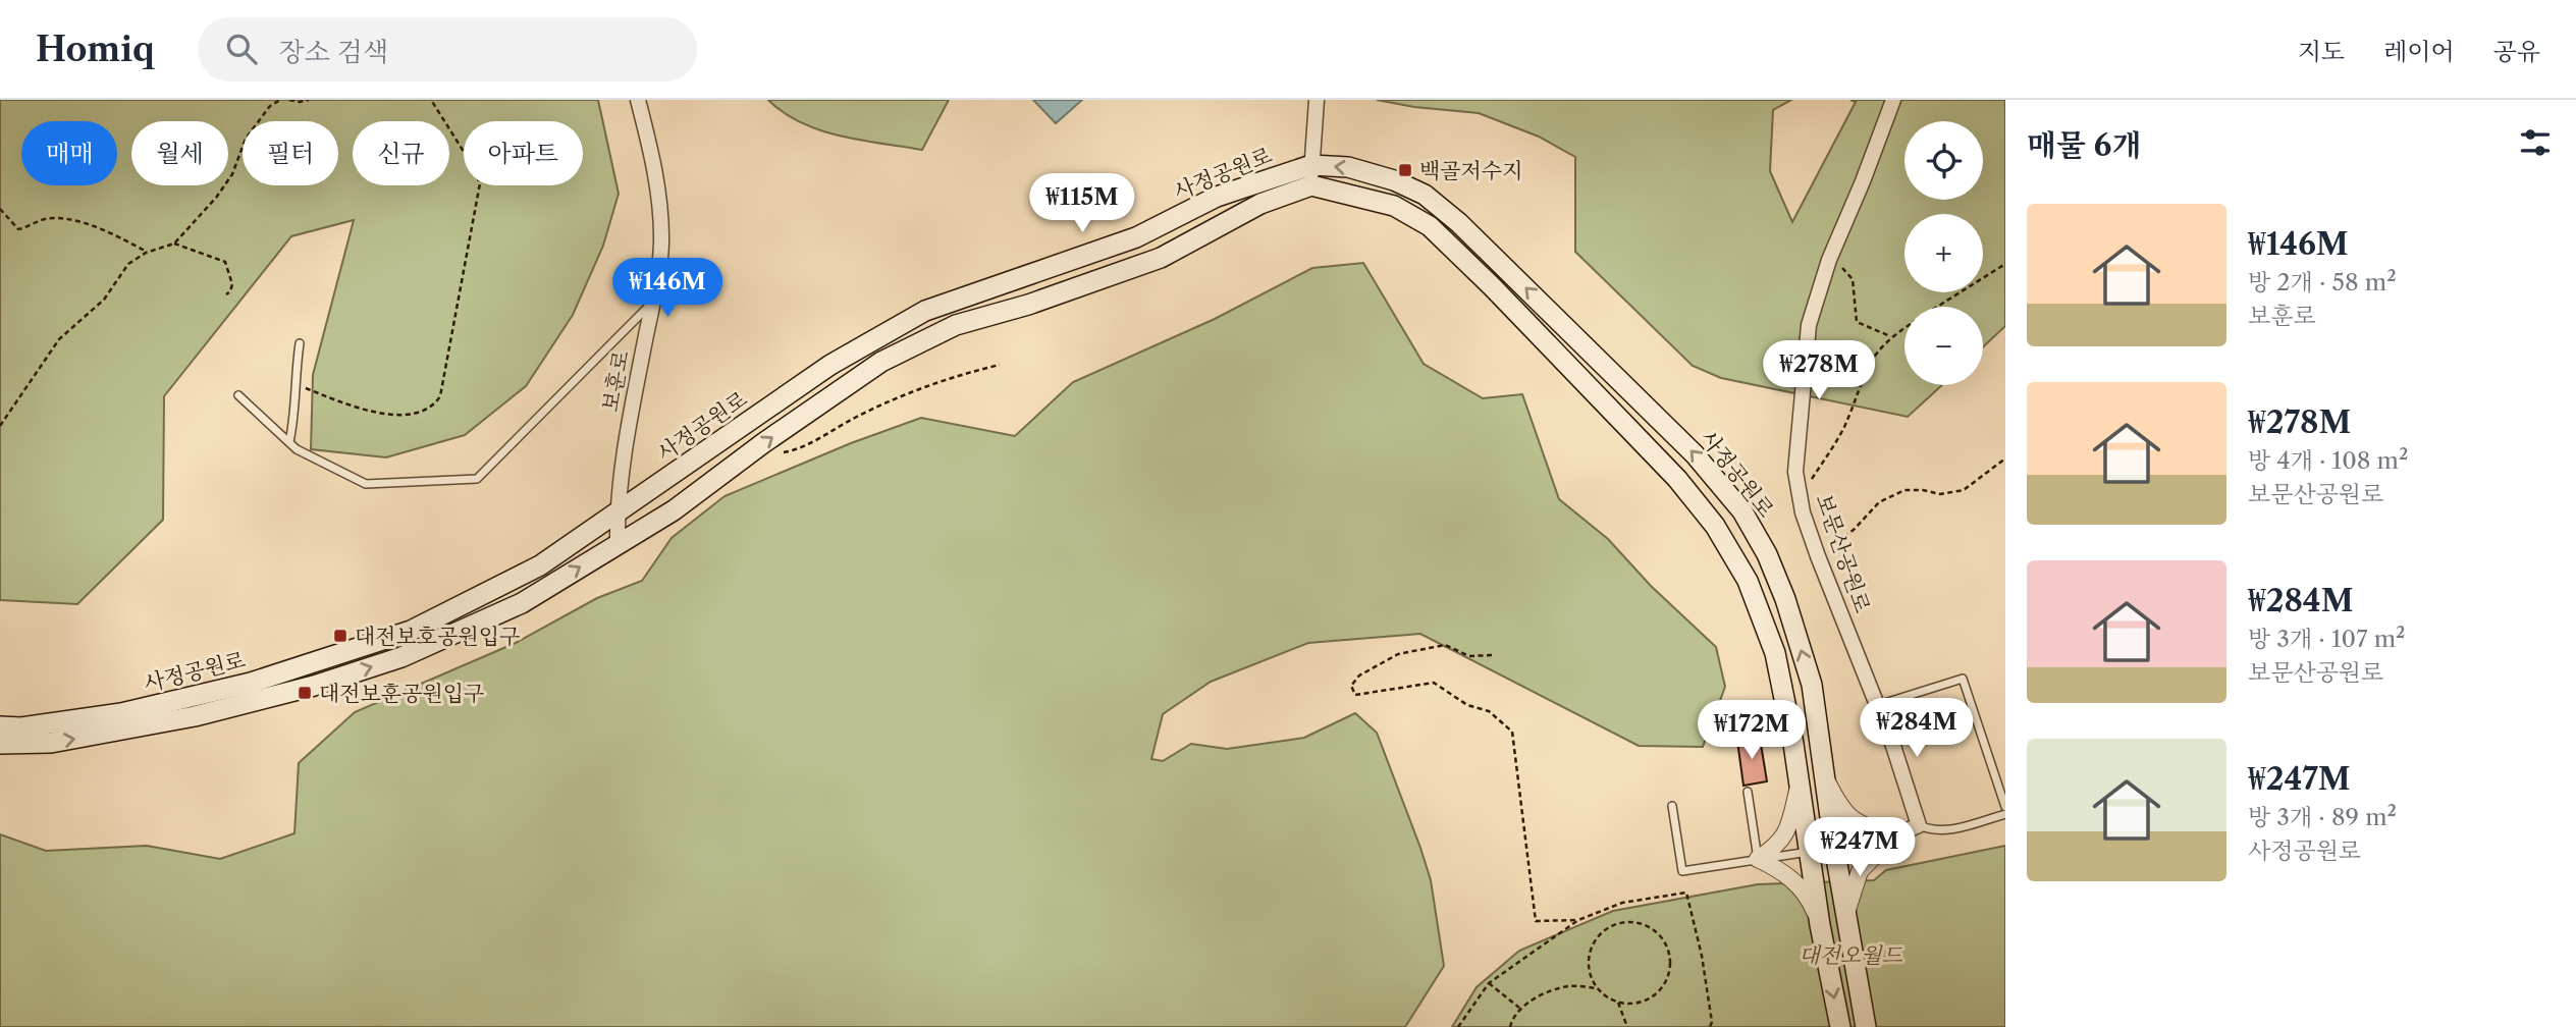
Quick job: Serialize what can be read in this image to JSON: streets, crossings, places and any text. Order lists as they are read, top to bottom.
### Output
{
  "streets": {
    "main road": ["사정공원로"],
    "street": ["보훈로", "보문산공원로"]
  },
  "crossings": [
    ["사정공원로", "보훈로"]
  ],
  "parks": ["대전오월드"],
  "places": {
    "transit": ["백골저수지", "대전보호공원입구", "대전보훈공원입구"]
  },
  "page": {
    "header": "Homiq",
    "search": "장소 검색",
    "nav": ["지도", "레이어", "공유"],
    "heading": "매물 6개",
    "map_buttons": ["+", "−"],
    "chip": [
      "매매",
      "월세",
      "필터",
      "신규",
      "아파트"
    ],
    "price": [
      "₩115M",
      "₩146M",
      "₩278M",
      "₩284M",
      "₩172M",
      "₩247M"
    ],
    "list": [
      {
        "name": "₩146M",
        "note": "방 2개 · 58 m² · 보훈로"
      },
      {
        "name": "₩278M",
        "note": "방 4개 · 108 m² · 보문산공원로"
      },
      {
        "name": "₩284M",
        "note": "방 3개 · 107 m² · 보문산공원로"
      },
      {
        "name": "₩247M",
        "note": "방 3개 · 89 m² · 사정공원로"
      }
    ]
  }
}
